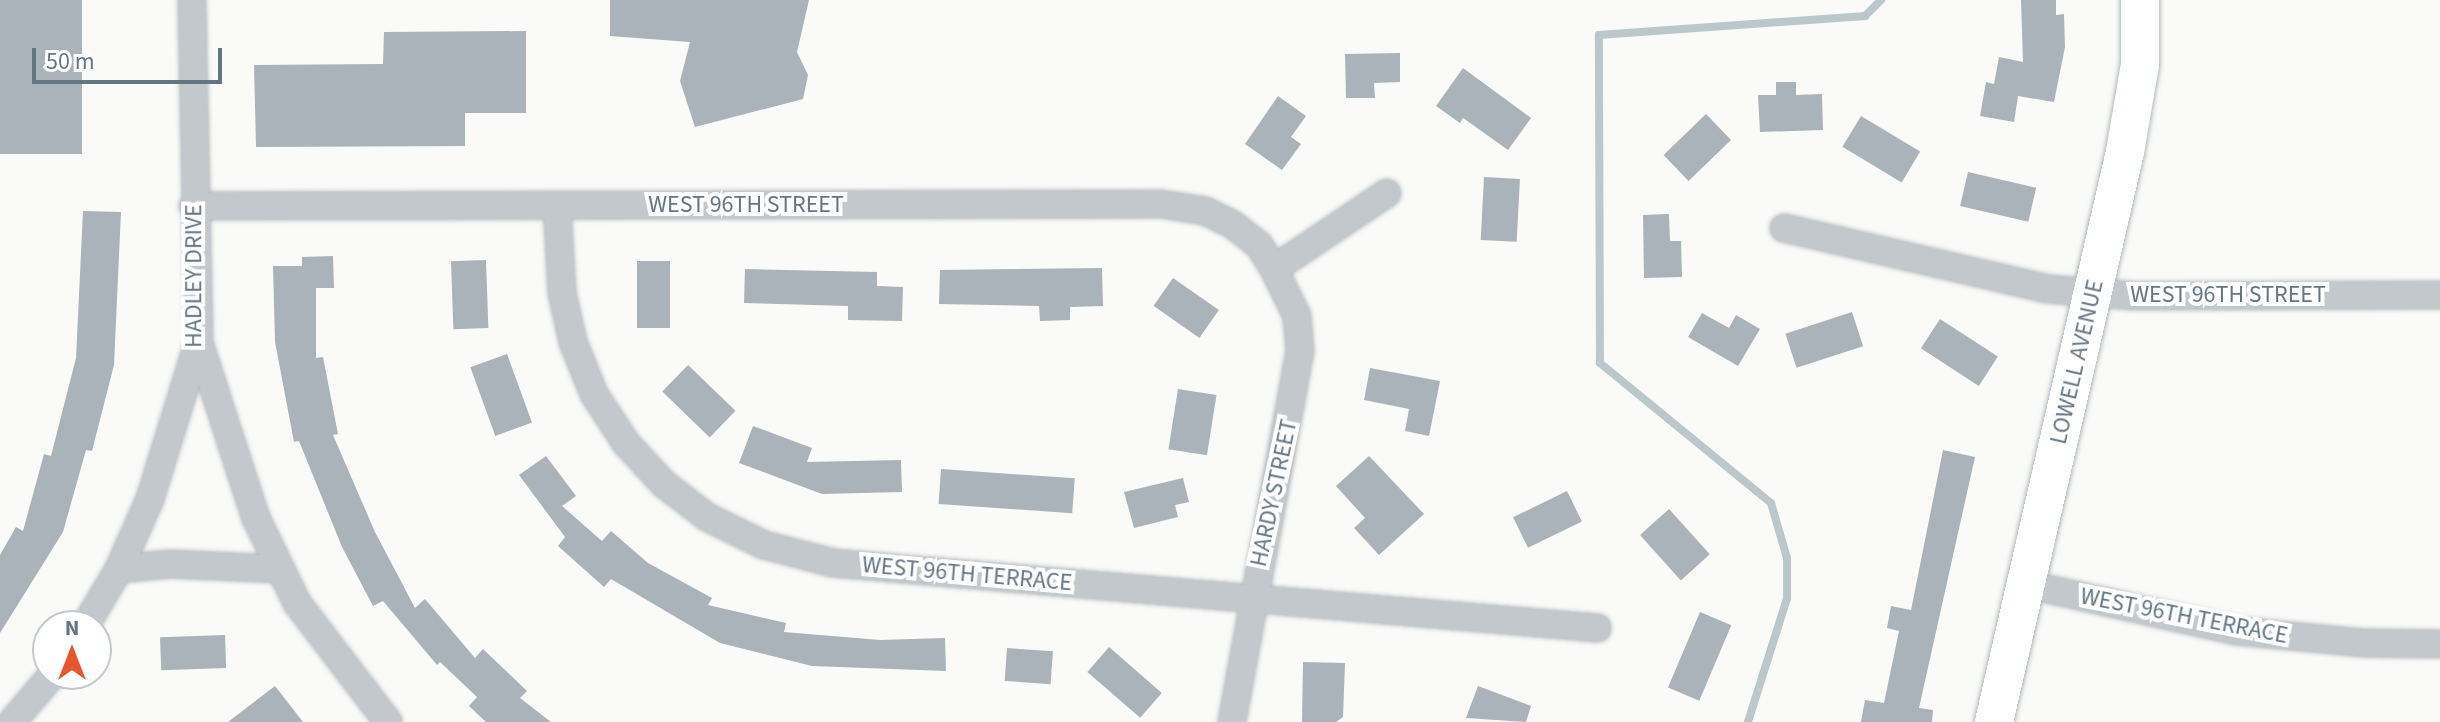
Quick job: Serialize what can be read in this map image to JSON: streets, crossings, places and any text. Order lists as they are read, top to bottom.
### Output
{
  "streets": {
    "street": [
      "WEST 96TH STREET",
      "HADLEY DRIVE",
      "LOWELL AVENUE",
      "HARDY STREET",
      "WEST 96TH TERRACE"
    ]
  },
  "crossings": [
    ["WEST 96TH STREET", "HADLEY DRIVE"],
    ["WEST 96TH STREET", "LOWELL AVENUE"],
    ["WEST 96TH STREET", "HARDY STREET"],
    ["WEST 96TH STREET", "WEST 96TH TERRACE"],
    ["LOWELL AVENUE", "WEST 96TH TERRACE"],
    ["HARDY STREET", "WEST 96TH TERRACE"]
  ],
  "scale_bar": "50 m",
  "north": "top"
}
